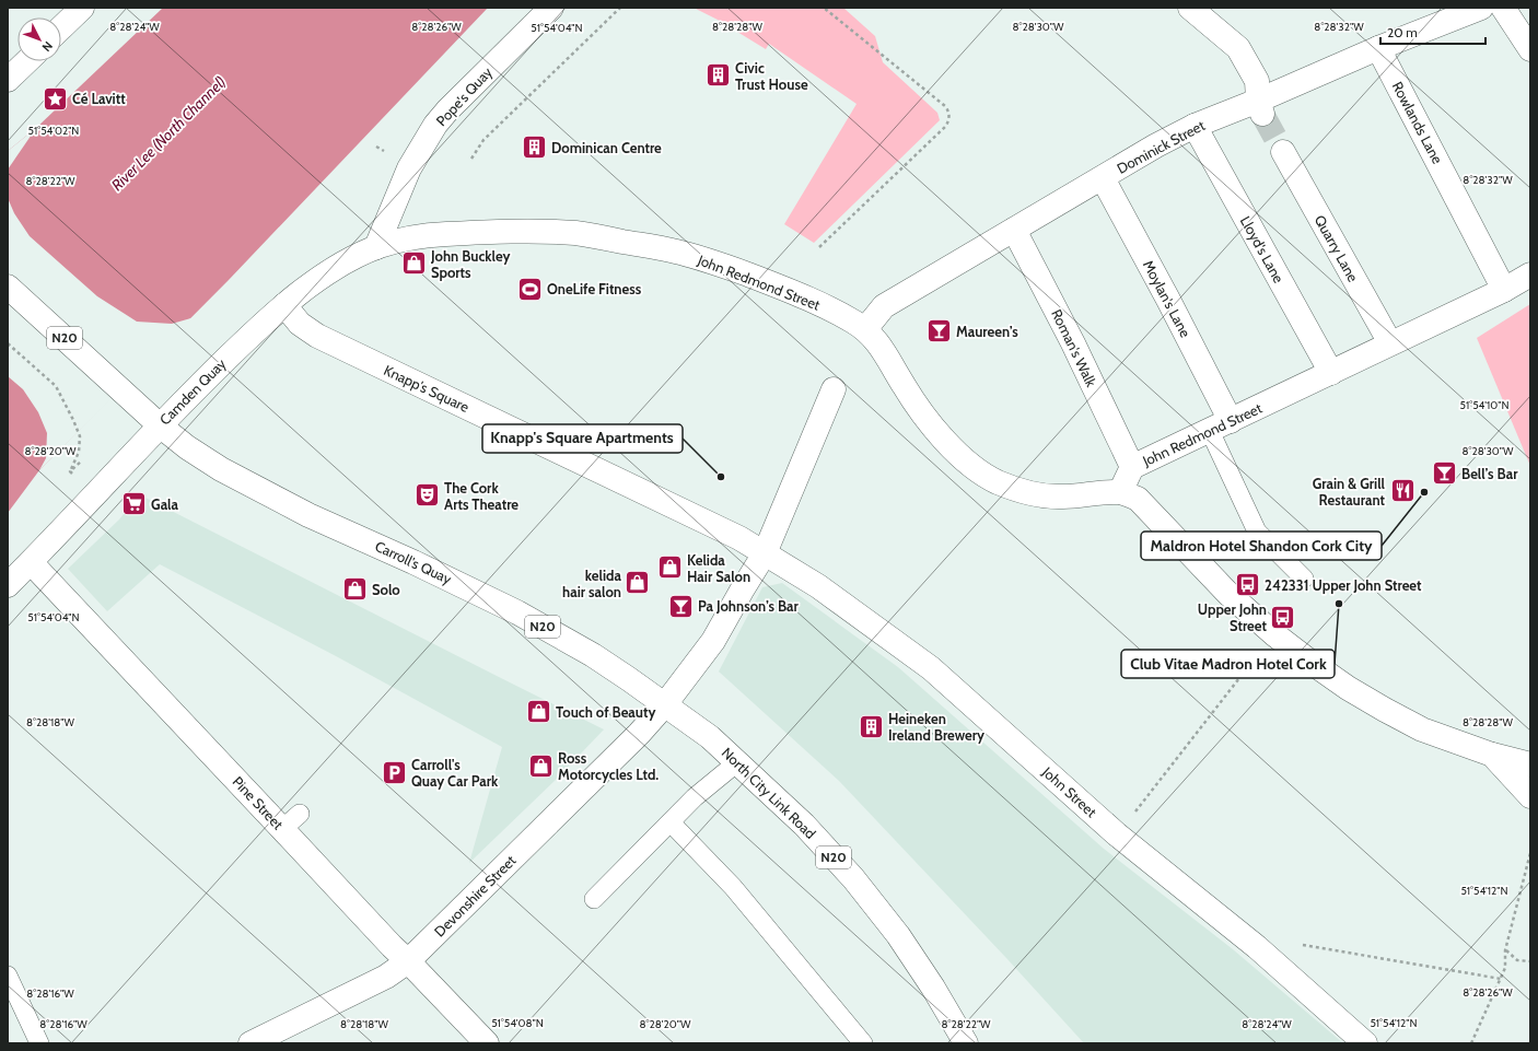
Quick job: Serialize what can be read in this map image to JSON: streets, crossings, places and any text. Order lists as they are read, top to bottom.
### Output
{
  "streets": {
    "main road": [
      "Pope's Quay",
      "Rowlands Lane",
      "Dominick Street",
      "Quarry Lane",
      "Lloyd's Lane",
      "John Redmond Street",
      "Moylan's Lane",
      "N20",
      "Roman's Walk",
      "Knapp's Square",
      "Camden Quay",
      "Carroll's Quay",
      "John Street",
      "North City Link Road",
      "Pine Street",
      "Devonshire Street"
    ]
  },
  "crossings": [
    ["Pope's Quay", "John Redmond Street"],
    ["Pope's Quay", "Camden Quay"],
    ["Rowlands Lane", "Dominick Street"],
    ["Rowlands Lane", "John Redmond Street"],
    ["Dominick Street", "Lloyd's Lane"],
    ["Dominick Street", "John Redmond Street"],
    ["Dominick Street", "Moylan's Lane"],
    ["Dominick Street", "Roman's Walk"],
    ["Quarry Lane", "John Redmond Street"],
    ["Lloyd's Lane", "John Redmond Street"],
    ["John Redmond Street", "Moylan's Lane"],
    ["John Redmond Street", "Roman's Walk"],
    ["John Redmond Street", "Camden Quay"],
    ["N20", "Camden Quay"],
    ["N20", "Carroll's Quay"],
    ["Knapp's Square", "Camden Quay"],
    ["Knapp's Square", "John Street"],
    ["Knapp's Square", "Devonshire Street"],
    ["Camden Quay", "Carroll's Quay"],
    ["Camden Quay", "Pine Street"],
    ["Carroll's Quay", "North City Link Road"],
    ["Carroll's Quay", "Devonshire Street"],
    ["John Street", "Devonshire Street"],
    ["North City Link Road", "Devonshire Street"],
    ["Pine Street", "Devonshire Street"]
  ],
  "water": ["River Lee (North Channel)"],
  "places": {
    "building": ["Civic Trust House", "Dominican Centre", "Heineken Ireland Brewery"],
    "place": ["Cé Lavitt"],
    "shop": [
      "John Buckley Sports",
      "Kelida Hair Salon",
      "kelida hair salon",
      "Solo",
      "Touch of Beauty",
      "Ross Motorcycles Ltd."
    ],
    "sports": ["OneLife Fitness"],
    "bar": ["Maureen’s", "Bell’s Bar", "Pa Johnson’s Bar"],
    "other": ["Knapp's Square Apartments", "Maldron Hotel Shandon Cork City", "Club Vitae Madron Hotel Cork"],
    "restaurant": ["Grain & Grill Restaurant"],
    "theatre": ["The Cork Arts Theatre"],
    "supermarket": ["Gala"],
    "bus stop": ["242331 Upper John Street", "Upper John Street"],
    "parking": ["Carroll's Quay Car Park"]
  },
  "scale_bar": "20 m",
  "north": "bottom right",
  "coordinates": [
    "8°28'26\"W",
    "8°28'32\"W",
    "8°28'24\"W",
    "8°28'28\"W",
    "8°28'30\"W",
    "51°54'04\"N",
    "51°54'02\"N",
    "8°28'22\"W",
    "51°54'10\"N",
    "8°28'20\"W",
    "8°28'18\"W",
    "51°54'12\"N",
    "8°28'16\"W",
    "51°54'08\"N"
  ]
}
